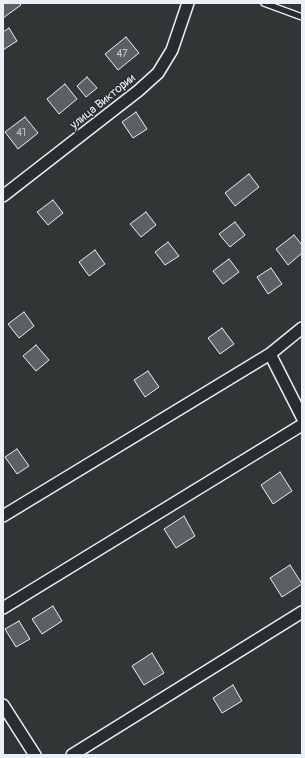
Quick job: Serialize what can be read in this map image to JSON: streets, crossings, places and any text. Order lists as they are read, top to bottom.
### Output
{
  "streets": {
    "street": ["улица Виктории"]
  },
  "house_numbers": ["47", "41"]
}
